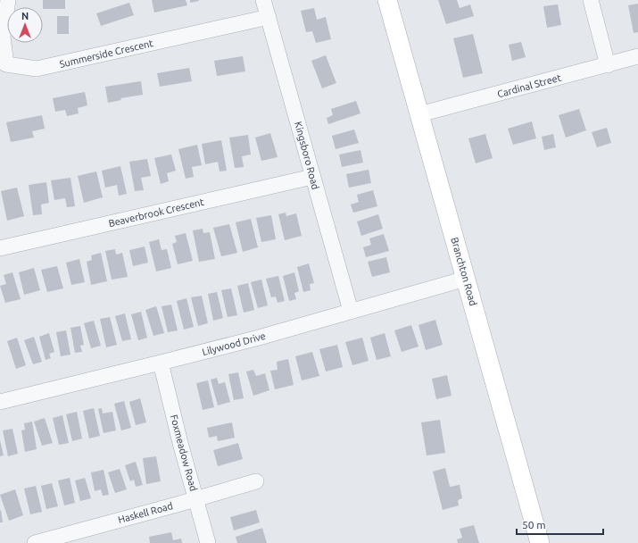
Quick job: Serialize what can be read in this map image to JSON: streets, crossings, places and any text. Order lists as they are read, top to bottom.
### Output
{
  "streets": {
    "main road": ["Branchton Road"],
    "street": [
      "Summerside Crescent",
      "Cardinal Street",
      "Kingsboro Road",
      "Beaverbrook Crescent",
      "Lilywood Drive",
      "Foxmeadow Road",
      "Haskell Road"
    ]
  },
  "crossings": [
    ["Summerside Crescent", "Kingsboro Road"],
    ["Cardinal Street", "Branchton Road"],
    ["Kingsboro Road", "Beaverbrook Crescent"],
    ["Kingsboro Road", "Lilywood Drive"],
    ["Branchton Road", "Lilywood Drive"],
    ["Lilywood Drive", "Foxmeadow Road"],
    ["Foxmeadow Road", "Haskell Road"]
  ],
  "scale_bar": "50 m",
  "north": "top"
}
